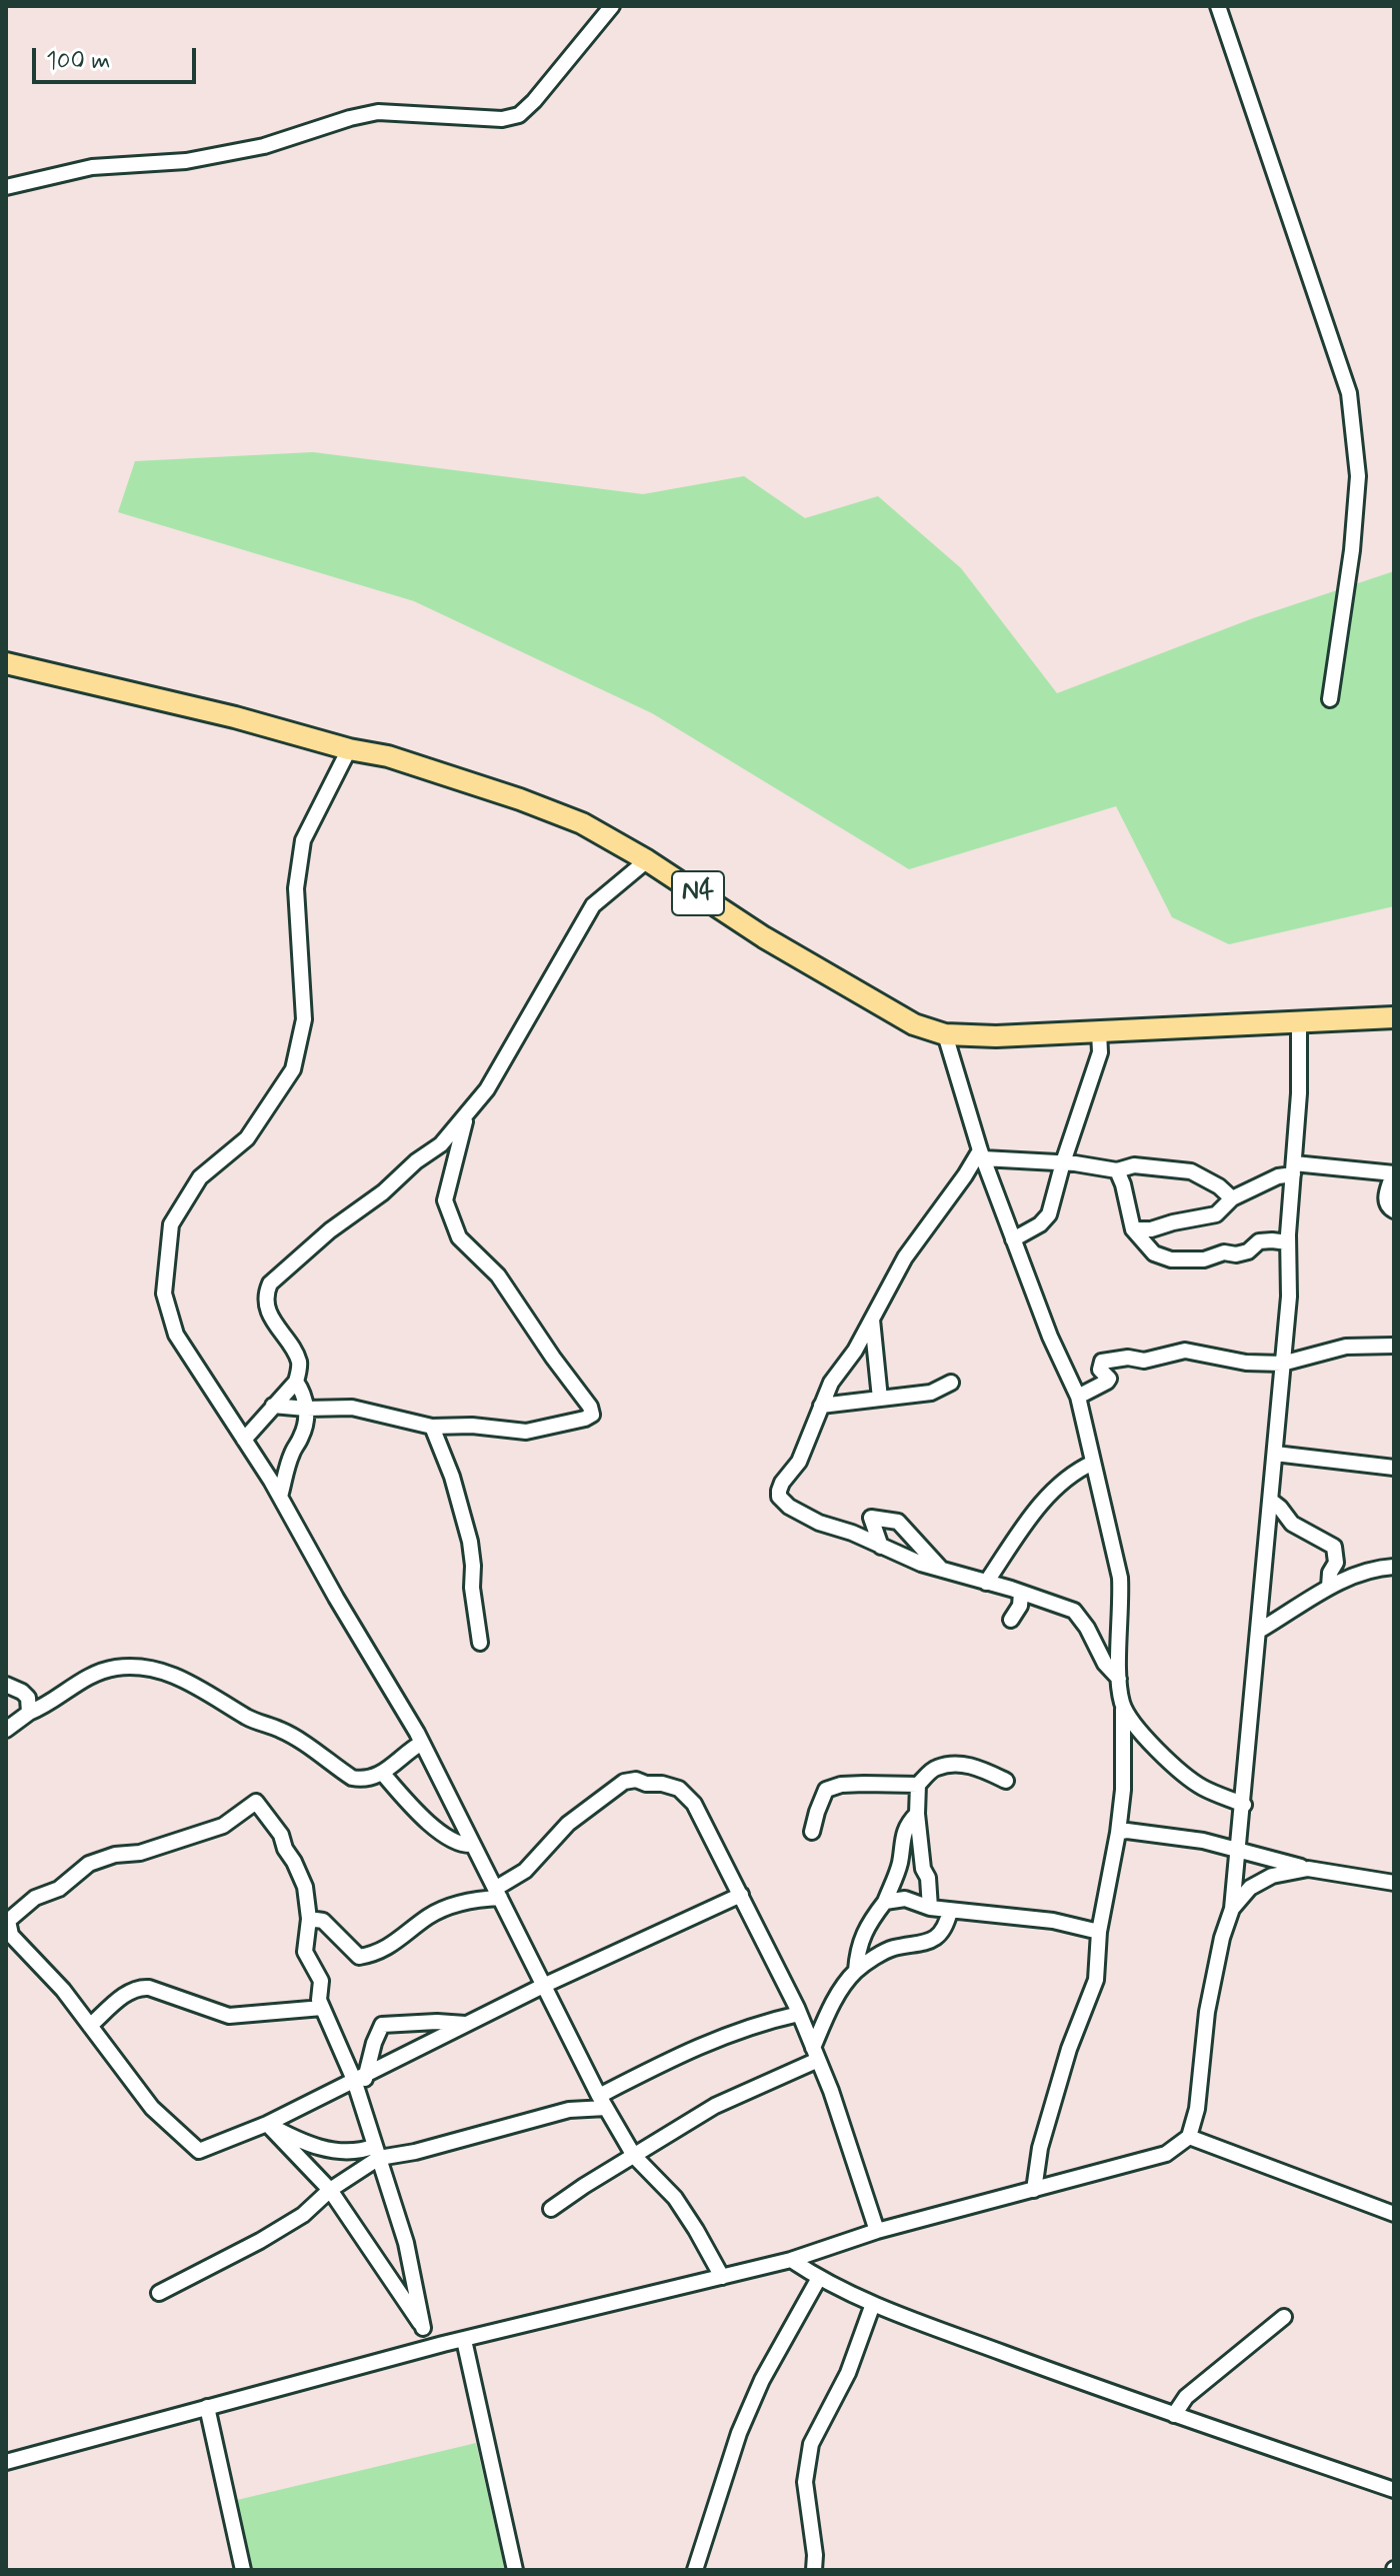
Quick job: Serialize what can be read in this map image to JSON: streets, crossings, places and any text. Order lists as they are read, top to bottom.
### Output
{
  "streets": {
    "highway": ["N4"]
  },
  "scale_bar": "100 m"
}
